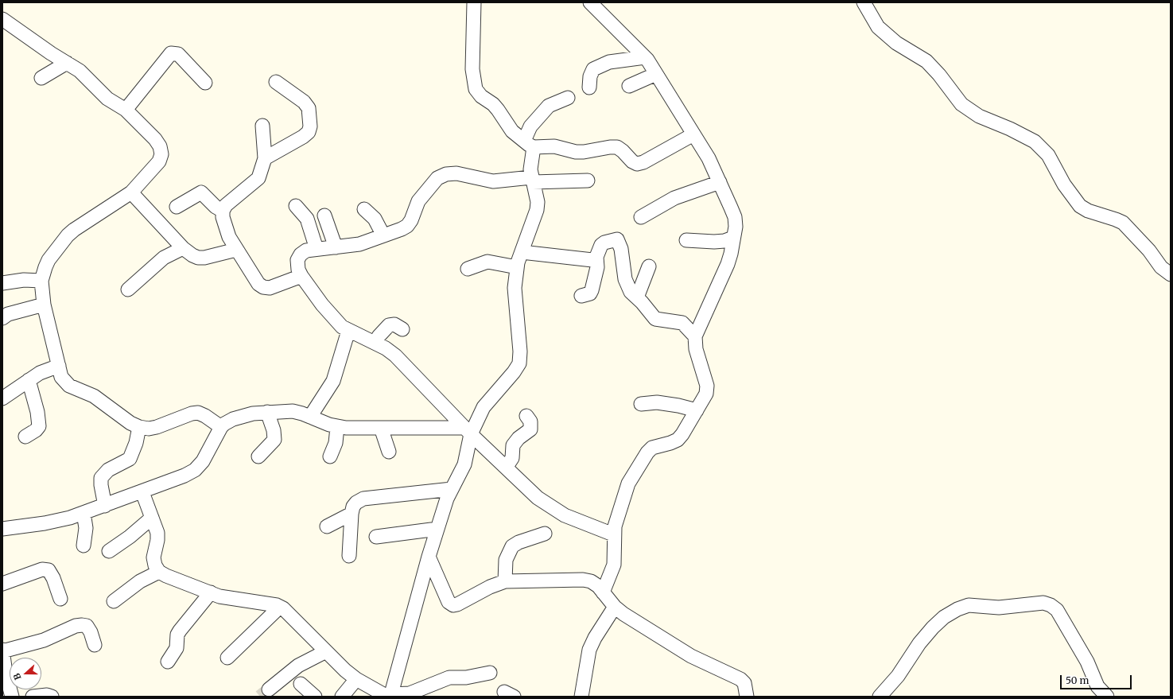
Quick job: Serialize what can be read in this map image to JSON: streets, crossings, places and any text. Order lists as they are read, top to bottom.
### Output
{
  "scale_bar": "50 m",
  "north": "left"
}
